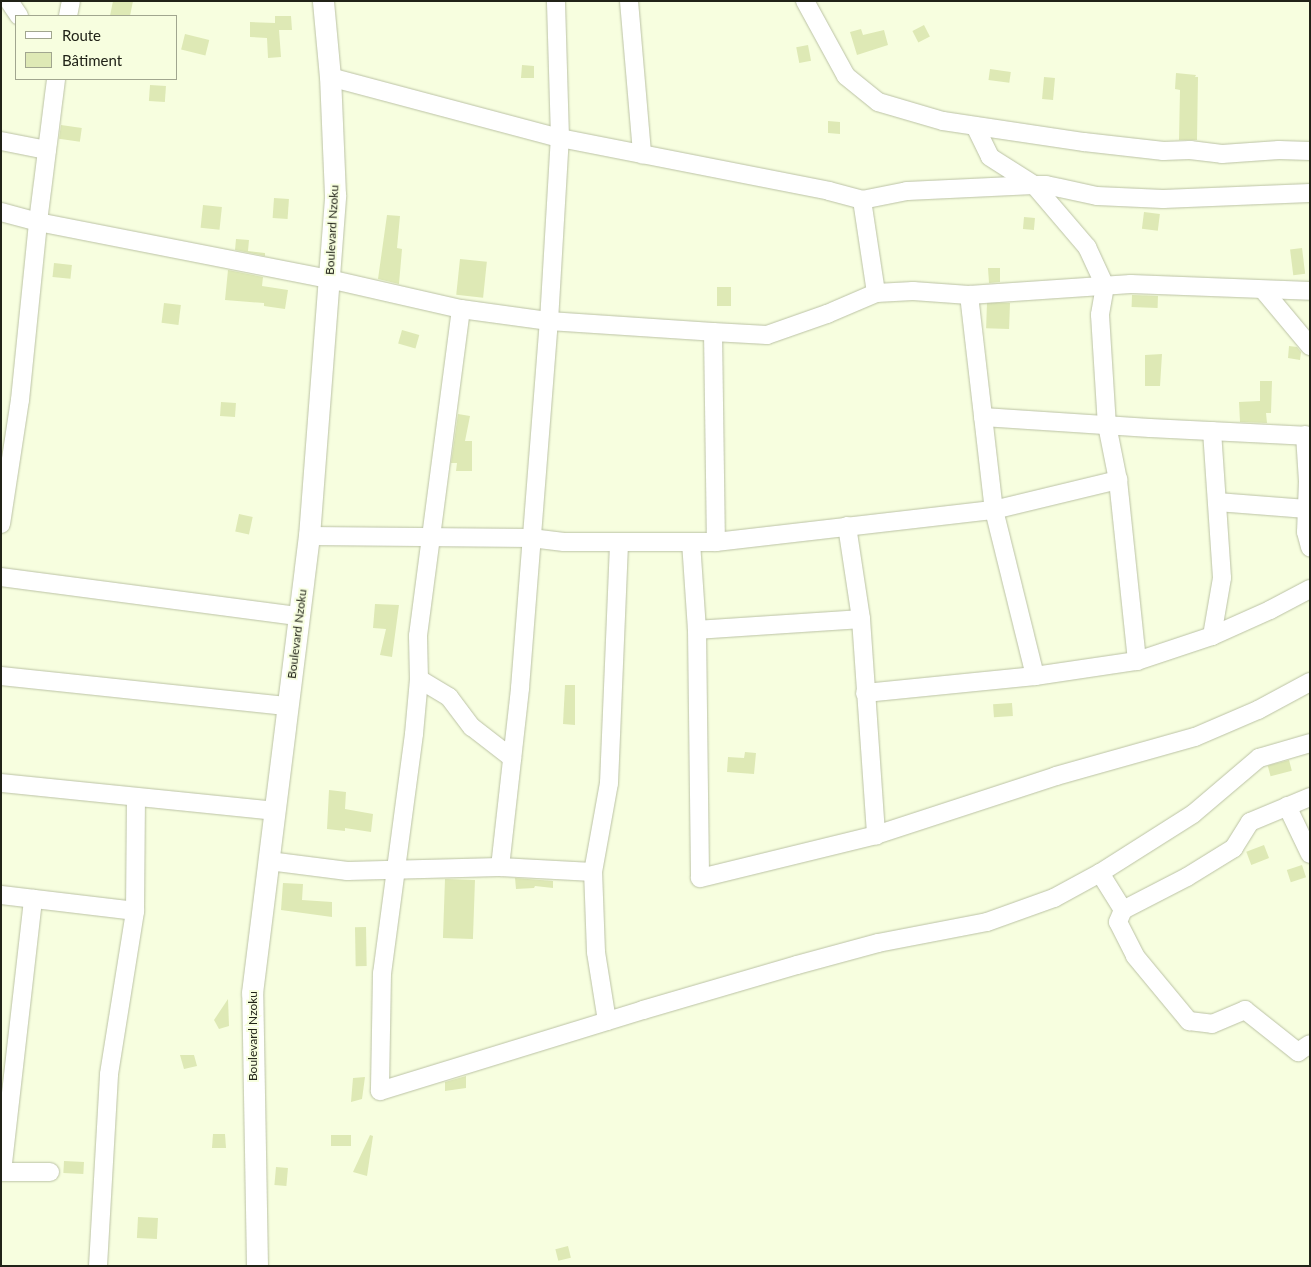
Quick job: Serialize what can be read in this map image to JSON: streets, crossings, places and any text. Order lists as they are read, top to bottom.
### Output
{
  "streets": {
    "street": ["Boulevard Nzoku"]
  },
  "legend": ["Route", "Bâtiment"]
}
